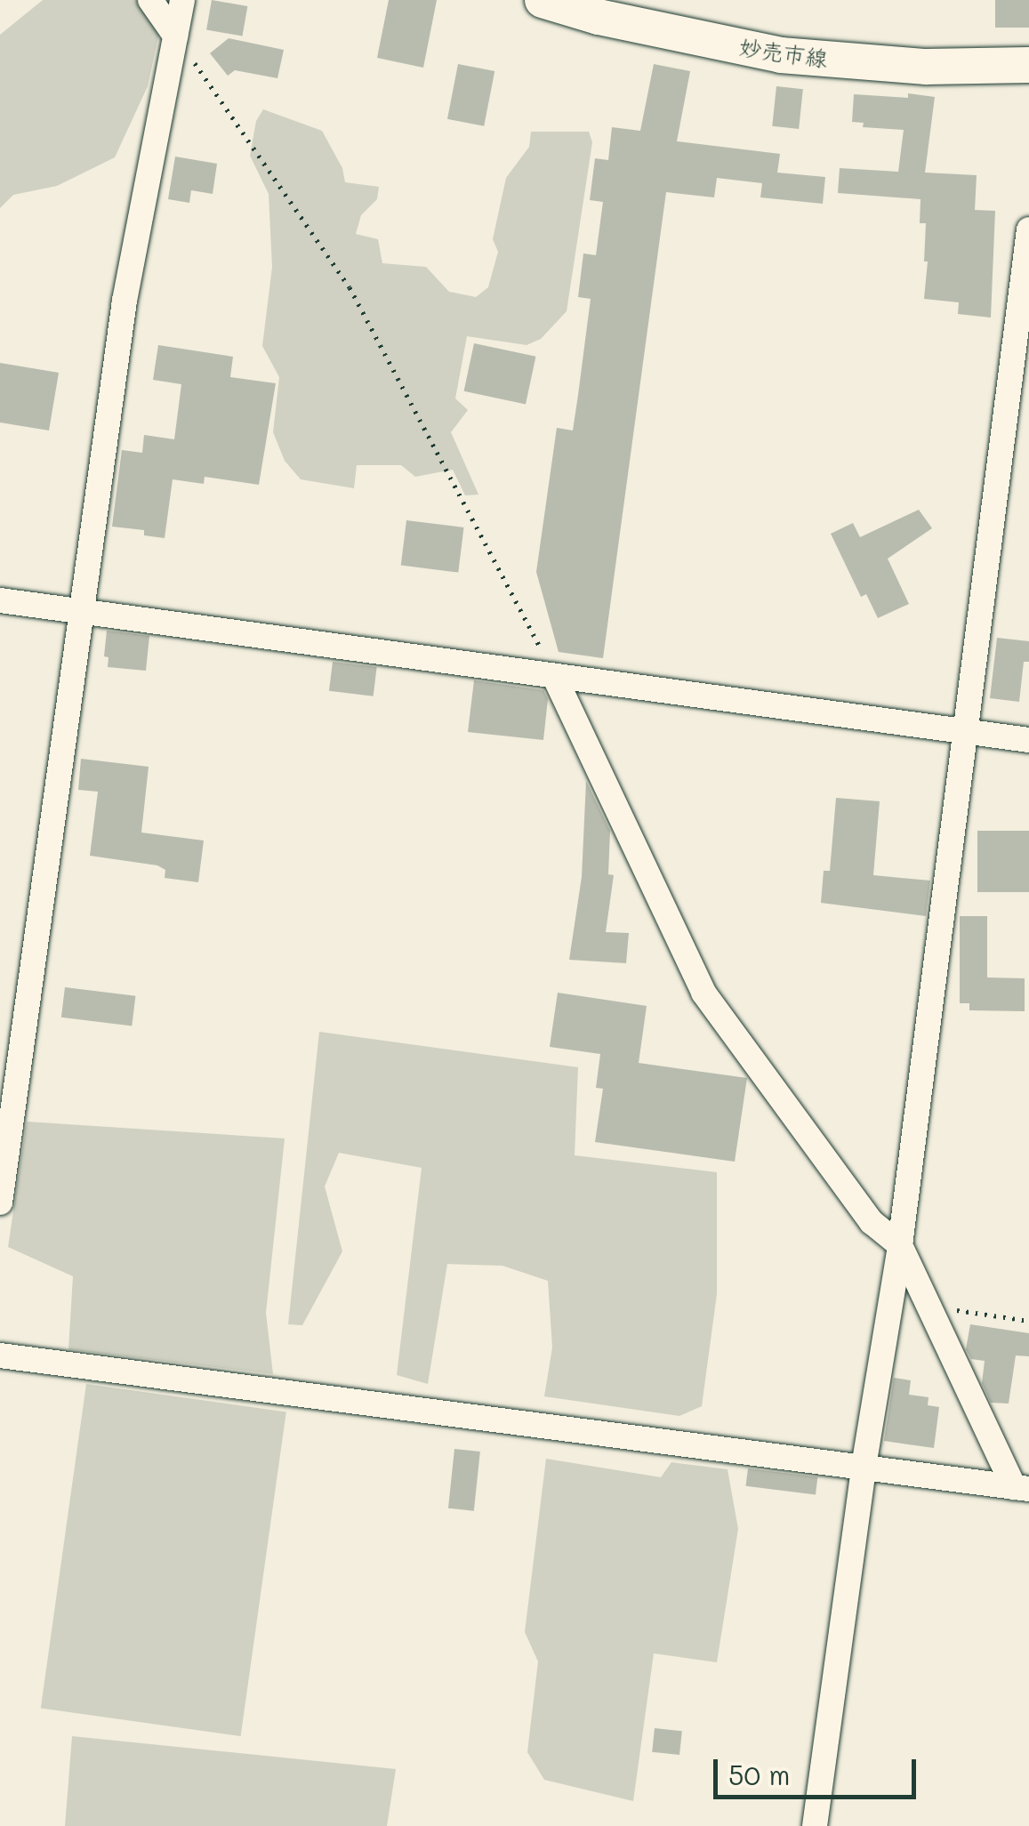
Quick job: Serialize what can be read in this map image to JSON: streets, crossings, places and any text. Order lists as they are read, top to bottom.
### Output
{
  "streets": {
    "main road": ["妙売市線"]
  },
  "scale_bar": "50 m"
}
